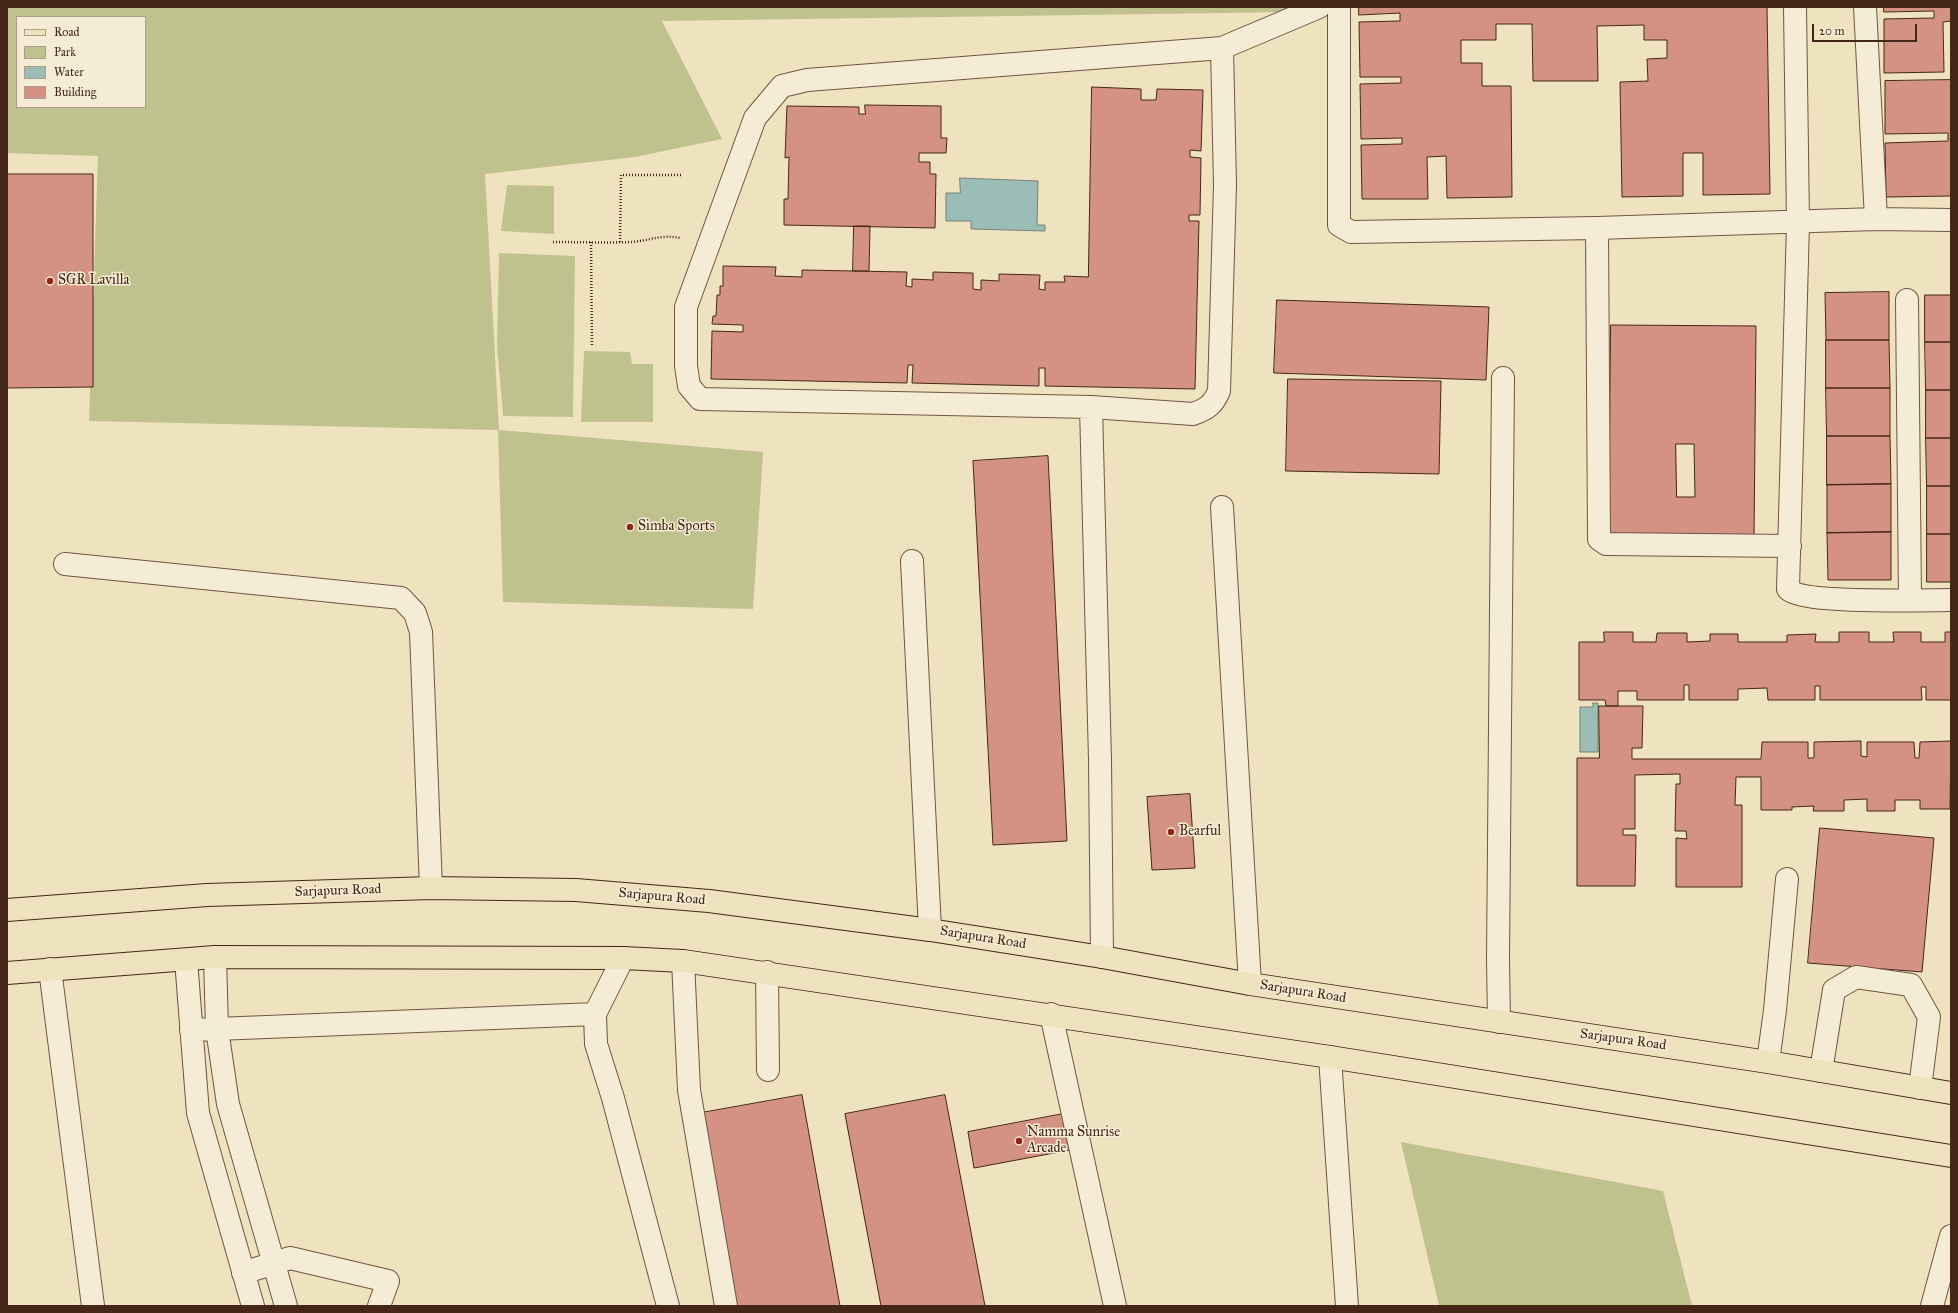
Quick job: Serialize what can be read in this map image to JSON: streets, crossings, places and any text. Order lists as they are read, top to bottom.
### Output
{
  "streets": {
    "main road": ["Sarjapura Road"]
  },
  "places": [
    "SGR Lavilla",
    "Simba Sports",
    "Bearful",
    "Namma Sunrise Arcade"
  ],
  "legend": [
    "Road",
    "Park",
    "Water",
    "Building"
  ],
  "scale_bar": "20 m"
}
